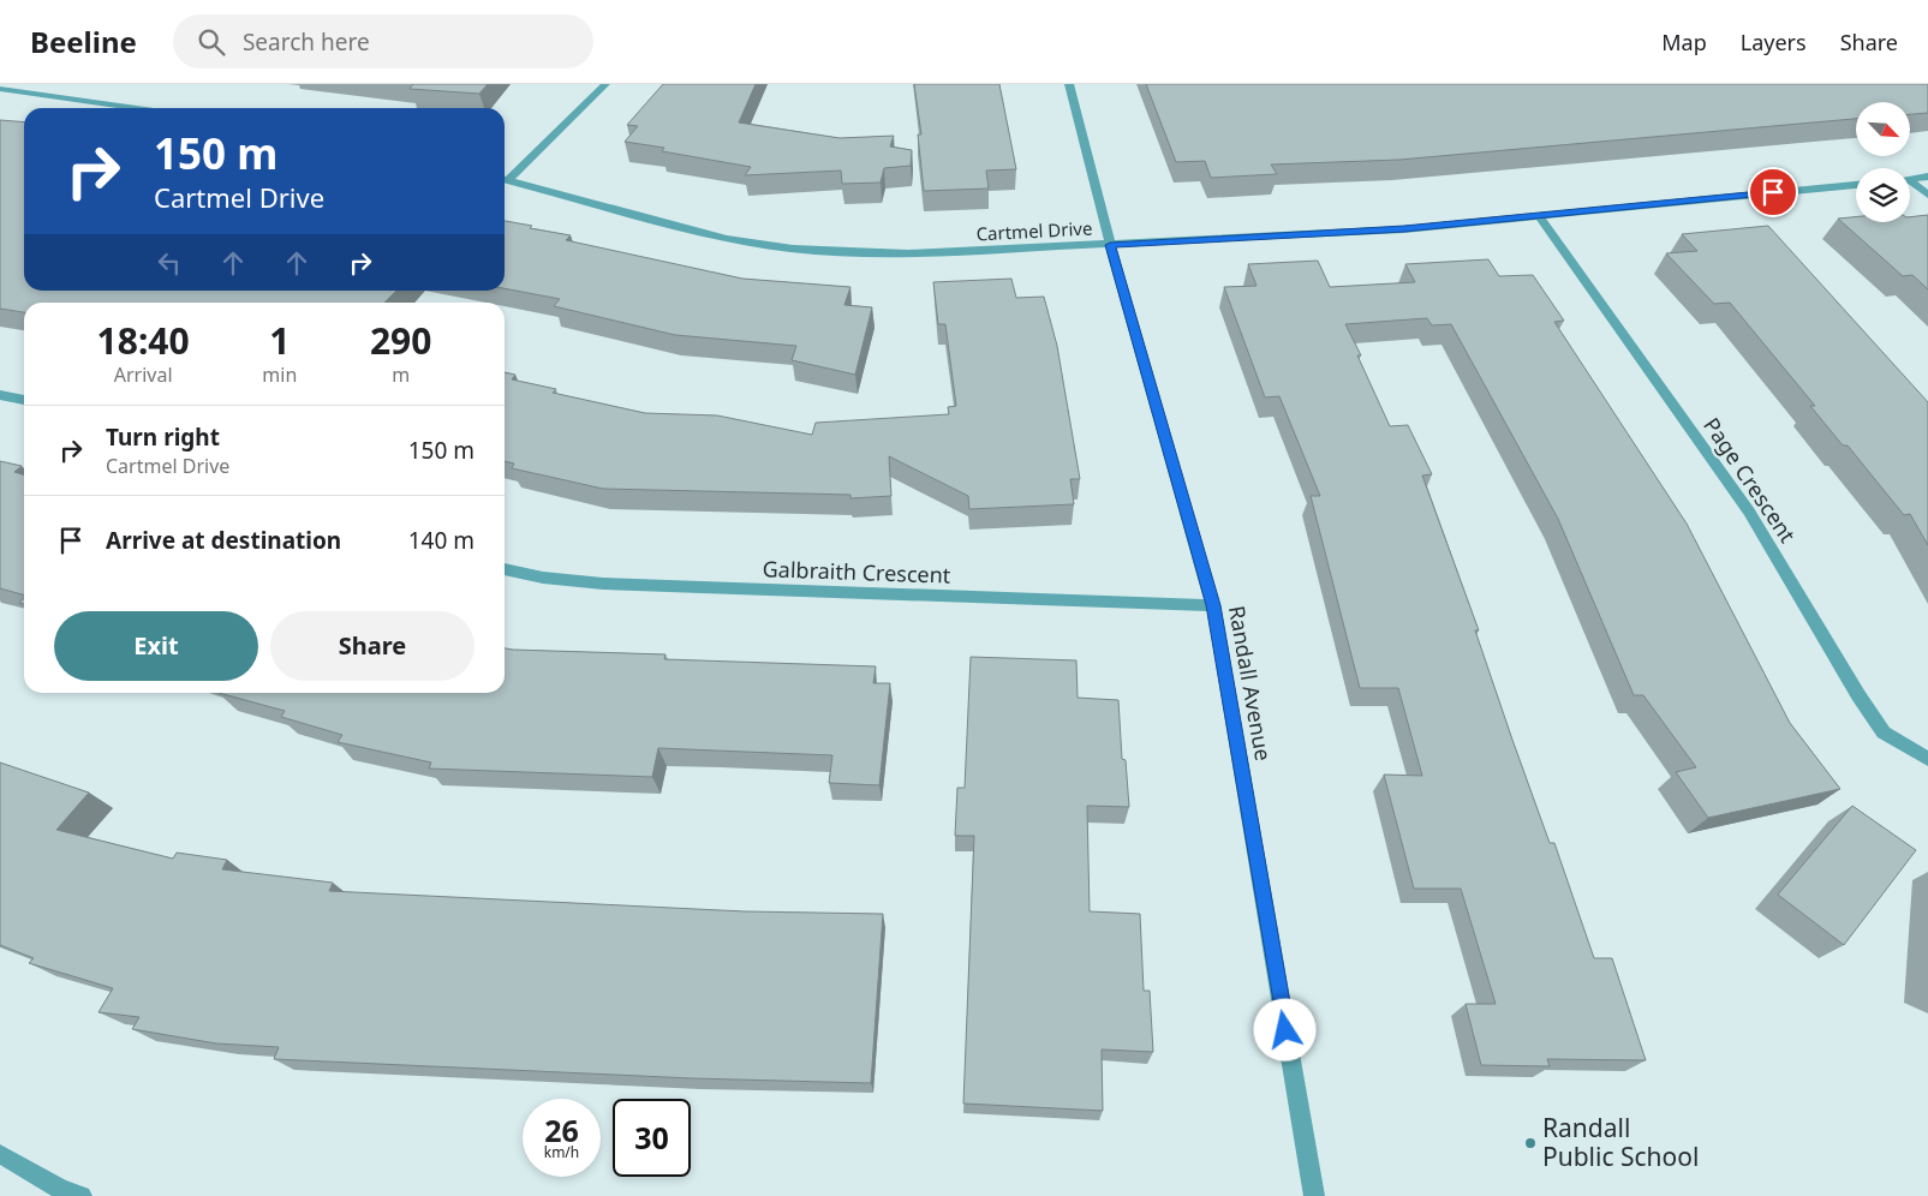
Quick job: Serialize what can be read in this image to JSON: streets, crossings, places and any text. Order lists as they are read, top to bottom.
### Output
{
  "streets": {
    "street": [
      "Cartmel Drive",
      "Page Crescent",
      "Galbraith Crescent",
      "Randall Avenue"
    ]
  },
  "crossings": [
    ["Cartmel Drive", "Page Crescent"],
    ["Cartmel Drive", "Randall Avenue"],
    ["Galbraith Crescent", "Randall Avenue"]
  ],
  "places": ["Randall Public School"],
  "north": "bottom right",
  "page": {
    "header": "Beeline",
    "search": "Search here",
    "nav": ["Map", "Layers", "Share"],
    "turn": ["150 m", "Cartmel Drive"],
    "eta": [
      "18:40",
      "Arrival",
      "1",
      "min",
      "290",
      "m"
    ],
    "list": [
      {
        "name": "Turn right",
        "note": "Cartmel Drive",
        "value": "150 m"
      },
      {
        "name": "Arrive at destination",
        "value": "140 m"
      }
    ],
    "buttons": ["Exit", "Share"],
    "speed": "26 km/h",
    "limit": "30"
  }
}
